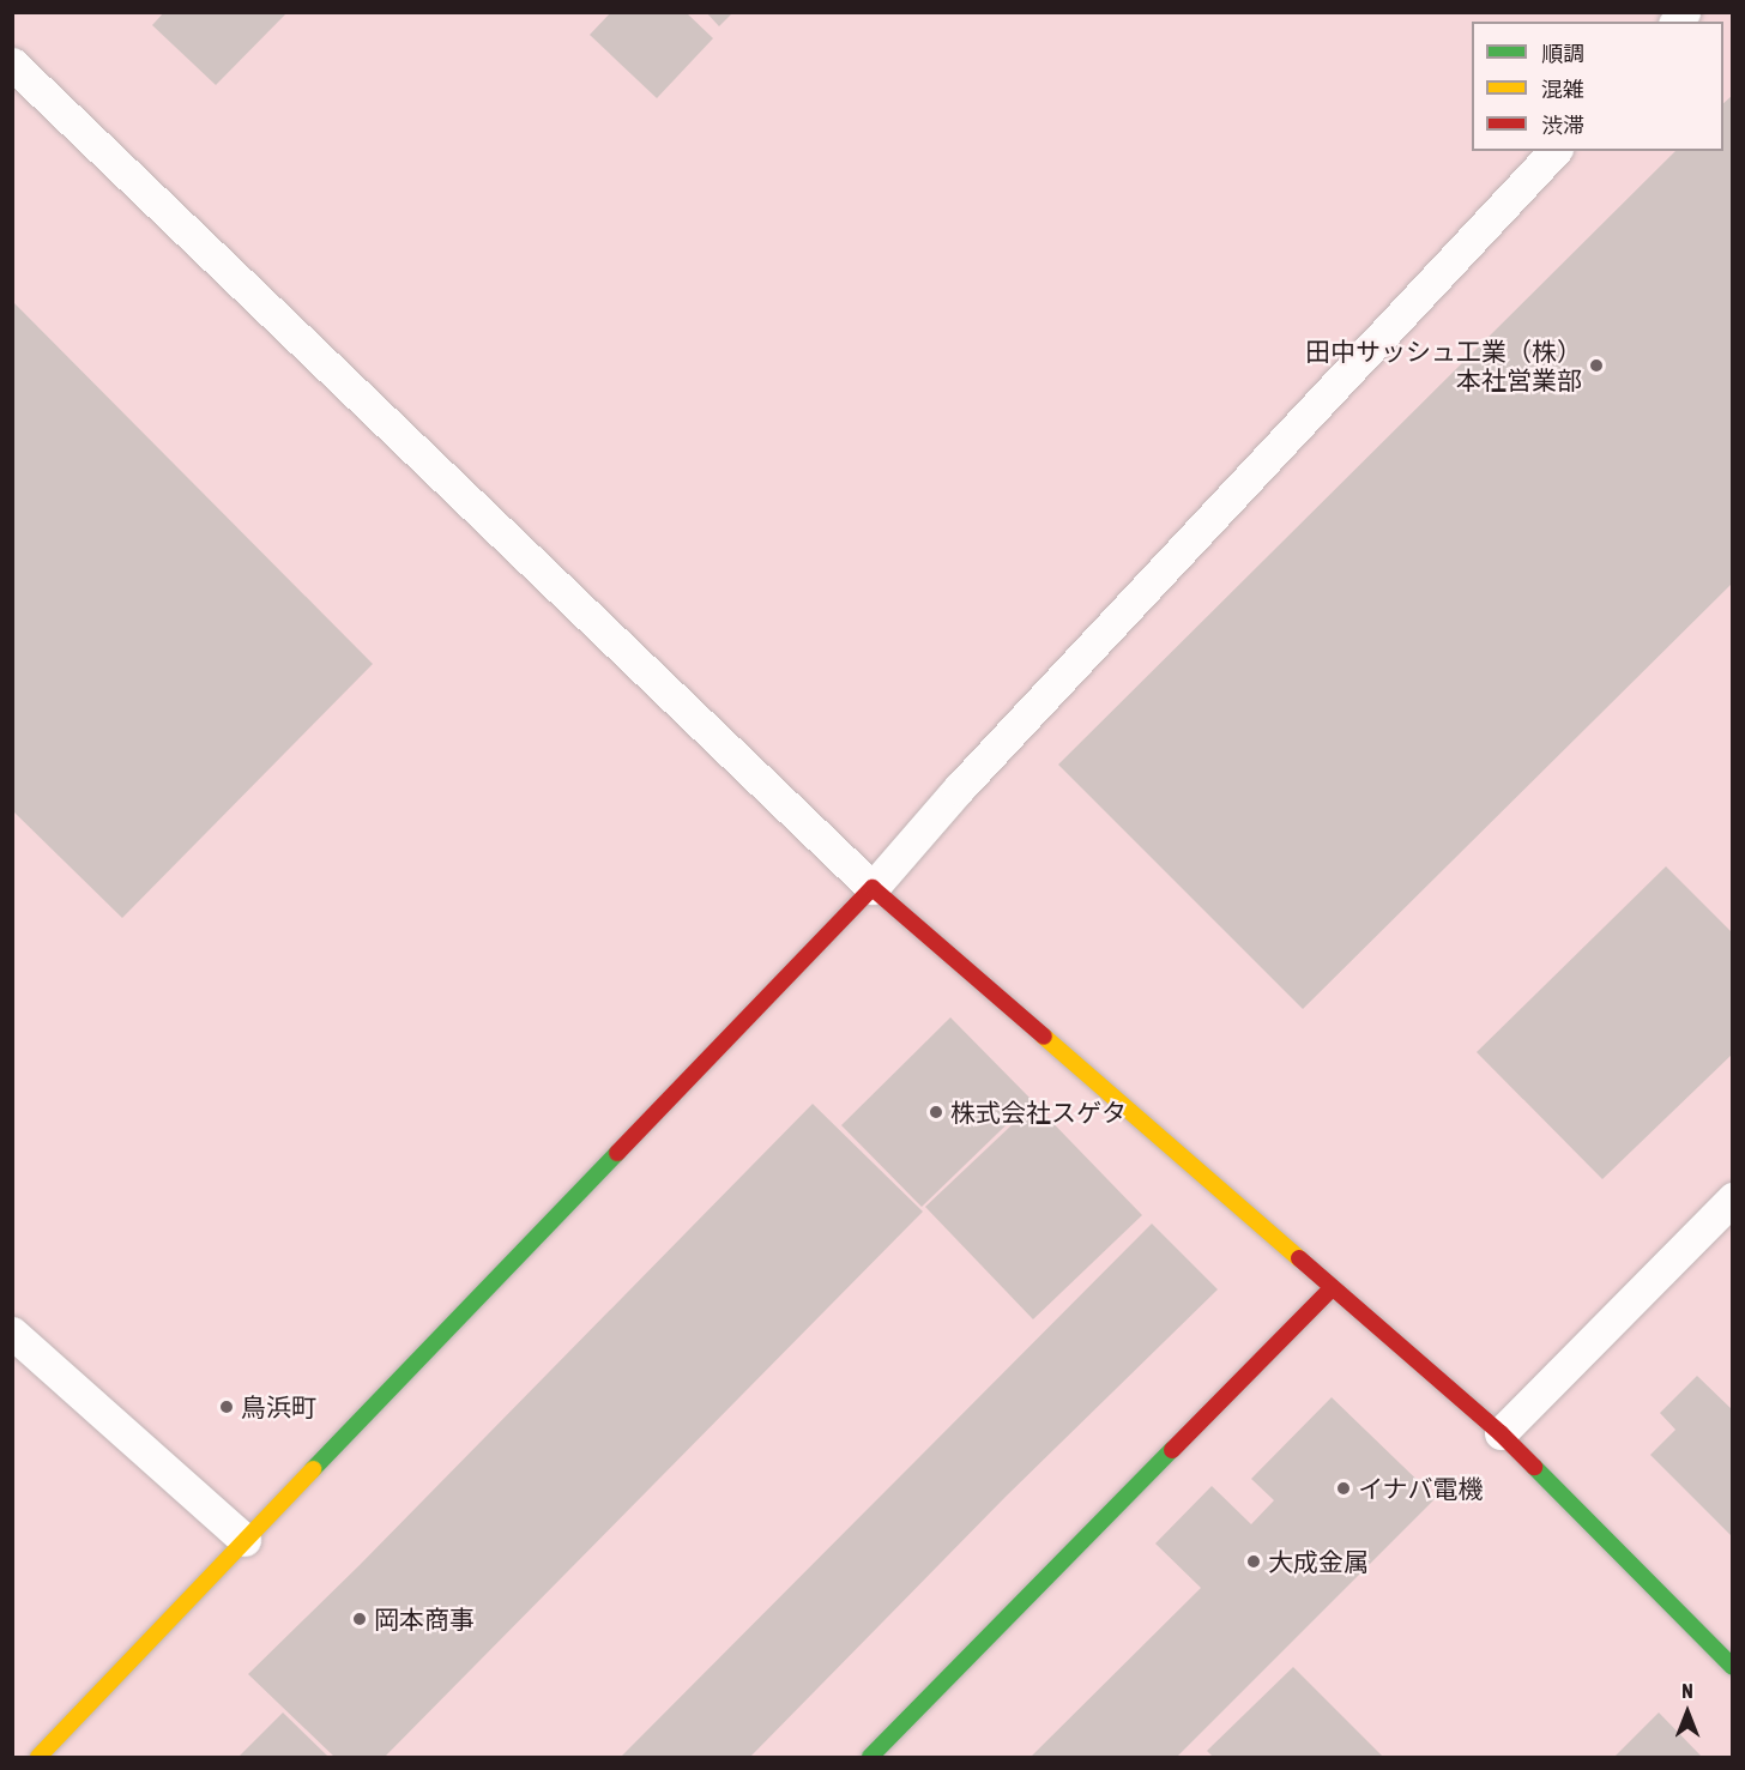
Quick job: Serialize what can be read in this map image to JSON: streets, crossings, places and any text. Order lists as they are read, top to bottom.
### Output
{
  "places": [
    "田中サッシュ工業（株） 本社営業部",
    "株式会社スゲタ",
    "鳥浜町",
    "イナバ電機",
    "大成金属",
    "岡本商事"
  ],
  "legend": ["順調", "混雑", "渋滞"],
  "north": "top"
}
